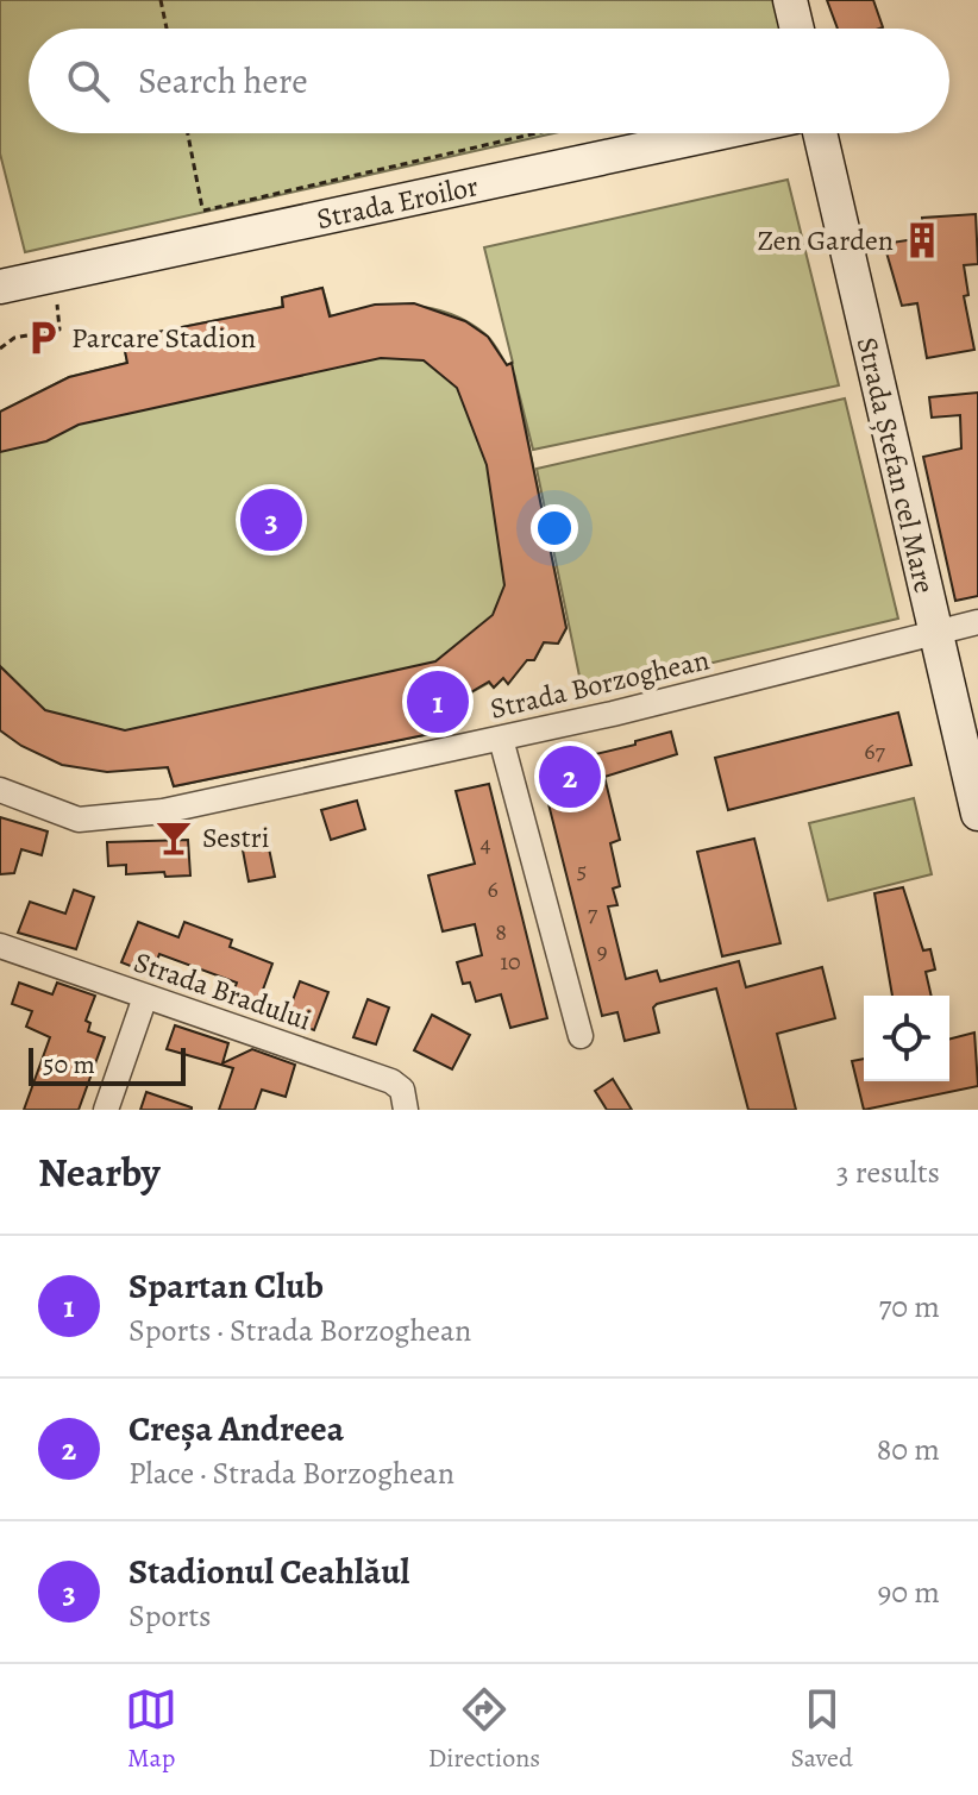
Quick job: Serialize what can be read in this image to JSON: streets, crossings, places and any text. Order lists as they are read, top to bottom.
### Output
{
  "streets": {
    "street": [
      "Strada Eroilor",
      "Strada Ștefan cel Mare",
      "Strada Borzoghean",
      "Strada Bradului"
    ]
  },
  "crossings": [
    ["Strada Ștefan cel Mare", "Strada Borzoghean"]
  ],
  "places": {
    "building": ["Zen Garden"],
    "parking": ["Parcare Stadion"],
    "bar": ["Sestri"]
  },
  "house_numbers": [
    "67",
    "4",
    "5",
    "6",
    "7",
    "8",
    "9",
    "10"
  ],
  "scale_bar": "50 m",
  "page": {
    "search": "Search here",
    "pins": ["3", "1", "2"],
    "scale": "50 m",
    "heading": ["Nearby", "3 results"],
    "list": [
      {
        "mark": "1",
        "name": "Spartan Club",
        "note": "Sports · Strada Borzoghean",
        "value": "70 m"
      },
      {
        "mark": "2",
        "name": "Creșa Andreea",
        "note": "Place · Strada Borzoghean",
        "value": "80 m"
      },
      {
        "mark": "3",
        "name": "Stadionul Ceahlăul",
        "note": "Sports",
        "value": "90 m"
      }
    ],
    "nav": ["Map", "Directions", "Saved"]
  }
}
